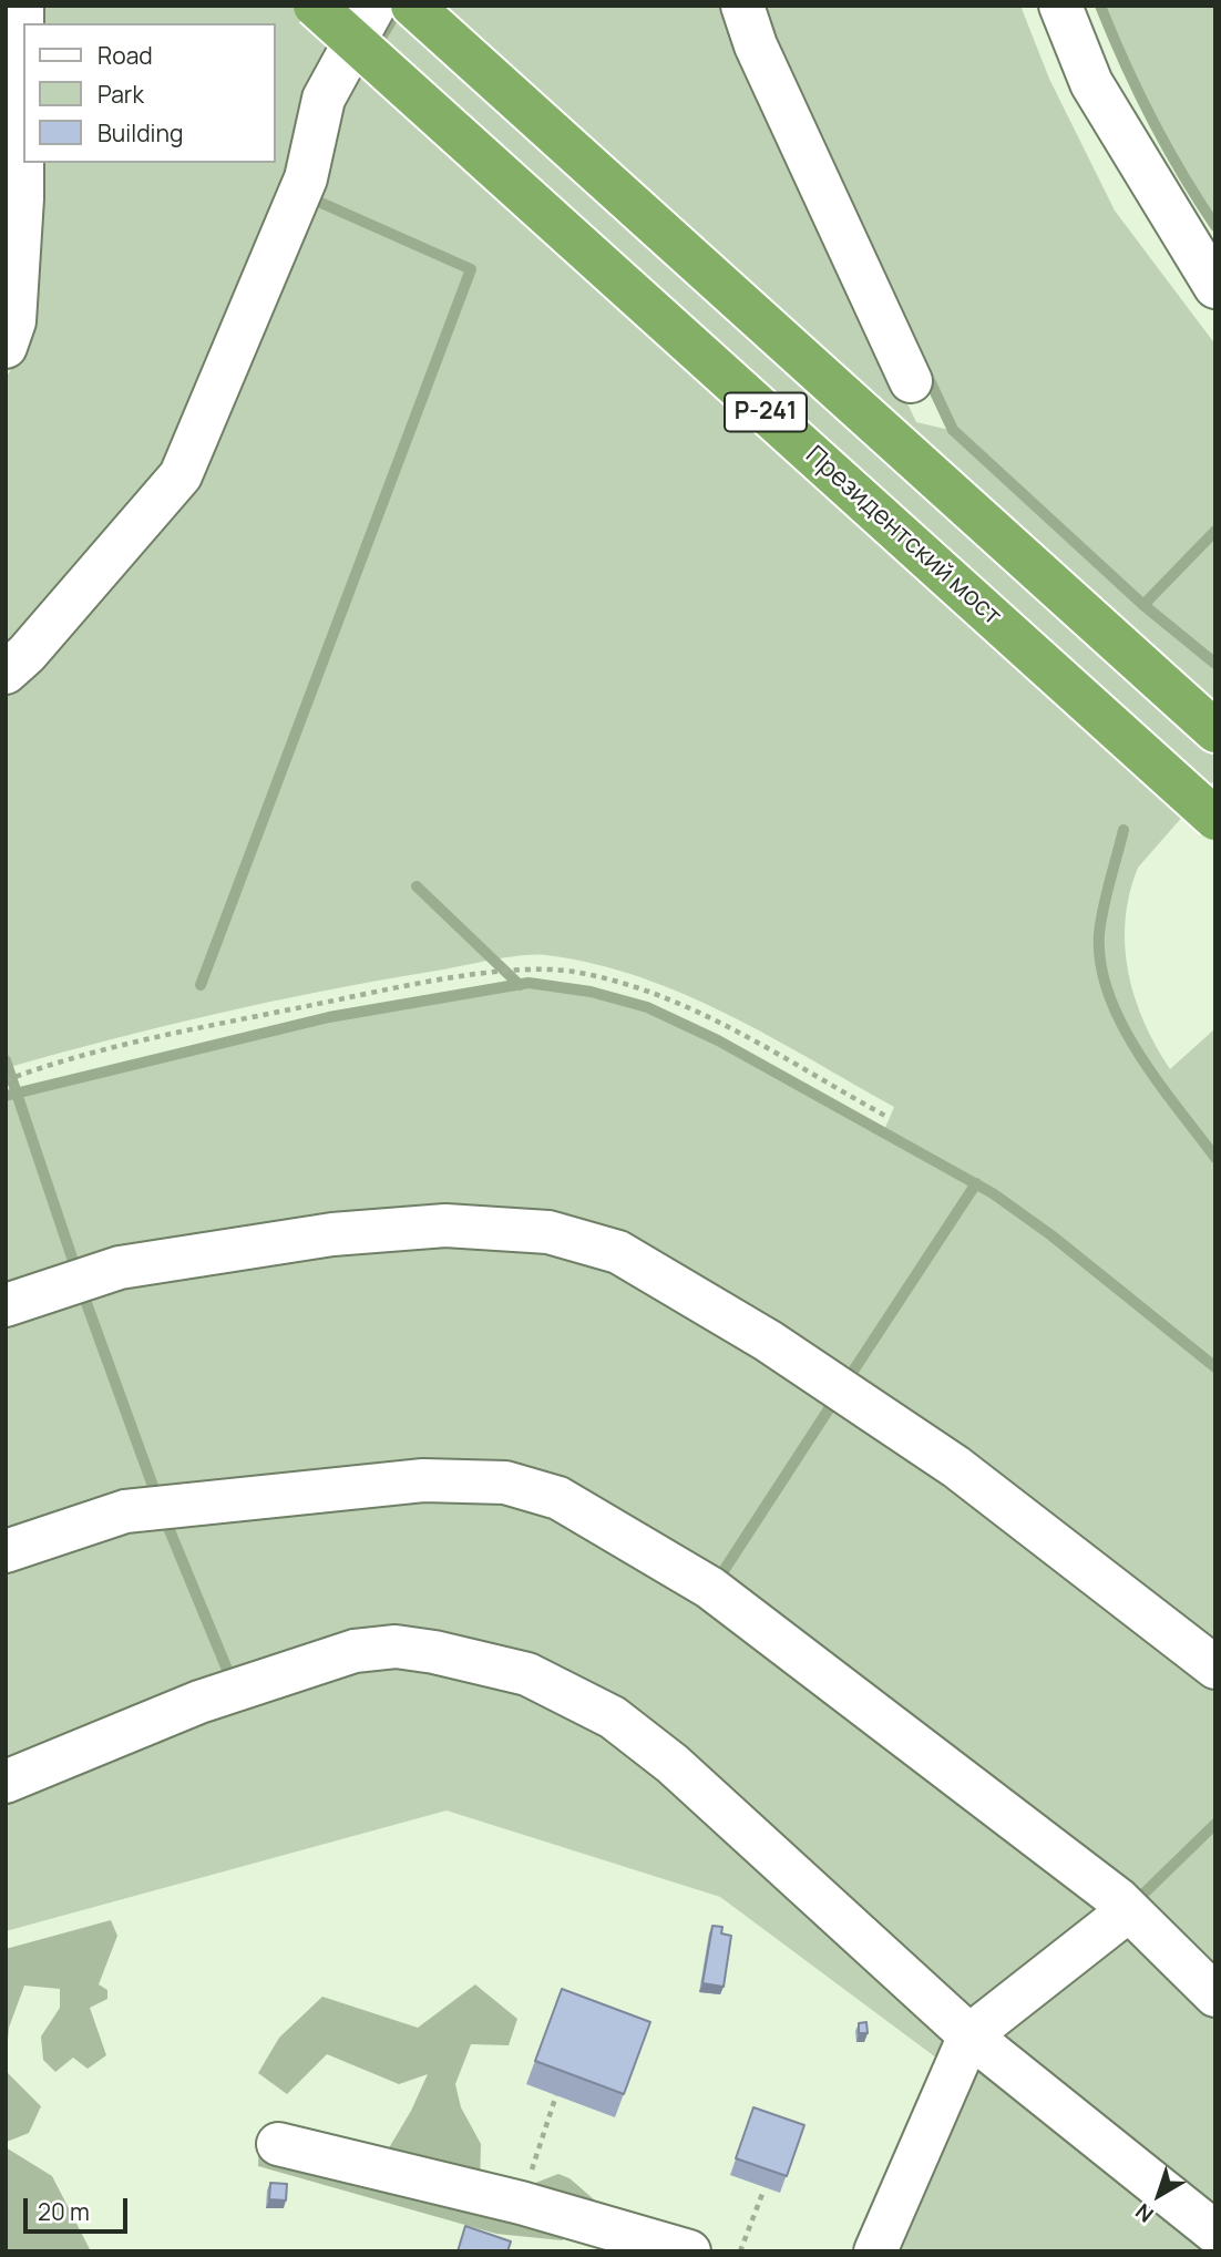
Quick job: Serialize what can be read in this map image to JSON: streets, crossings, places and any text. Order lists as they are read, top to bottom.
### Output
{
  "streets": {
    "highway": ["Р-241", "Президентский мост"]
  },
  "legend": ["Road", "Park", "Building"],
  "scale_bar": "20 m",
  "north": "bottom left"
}
